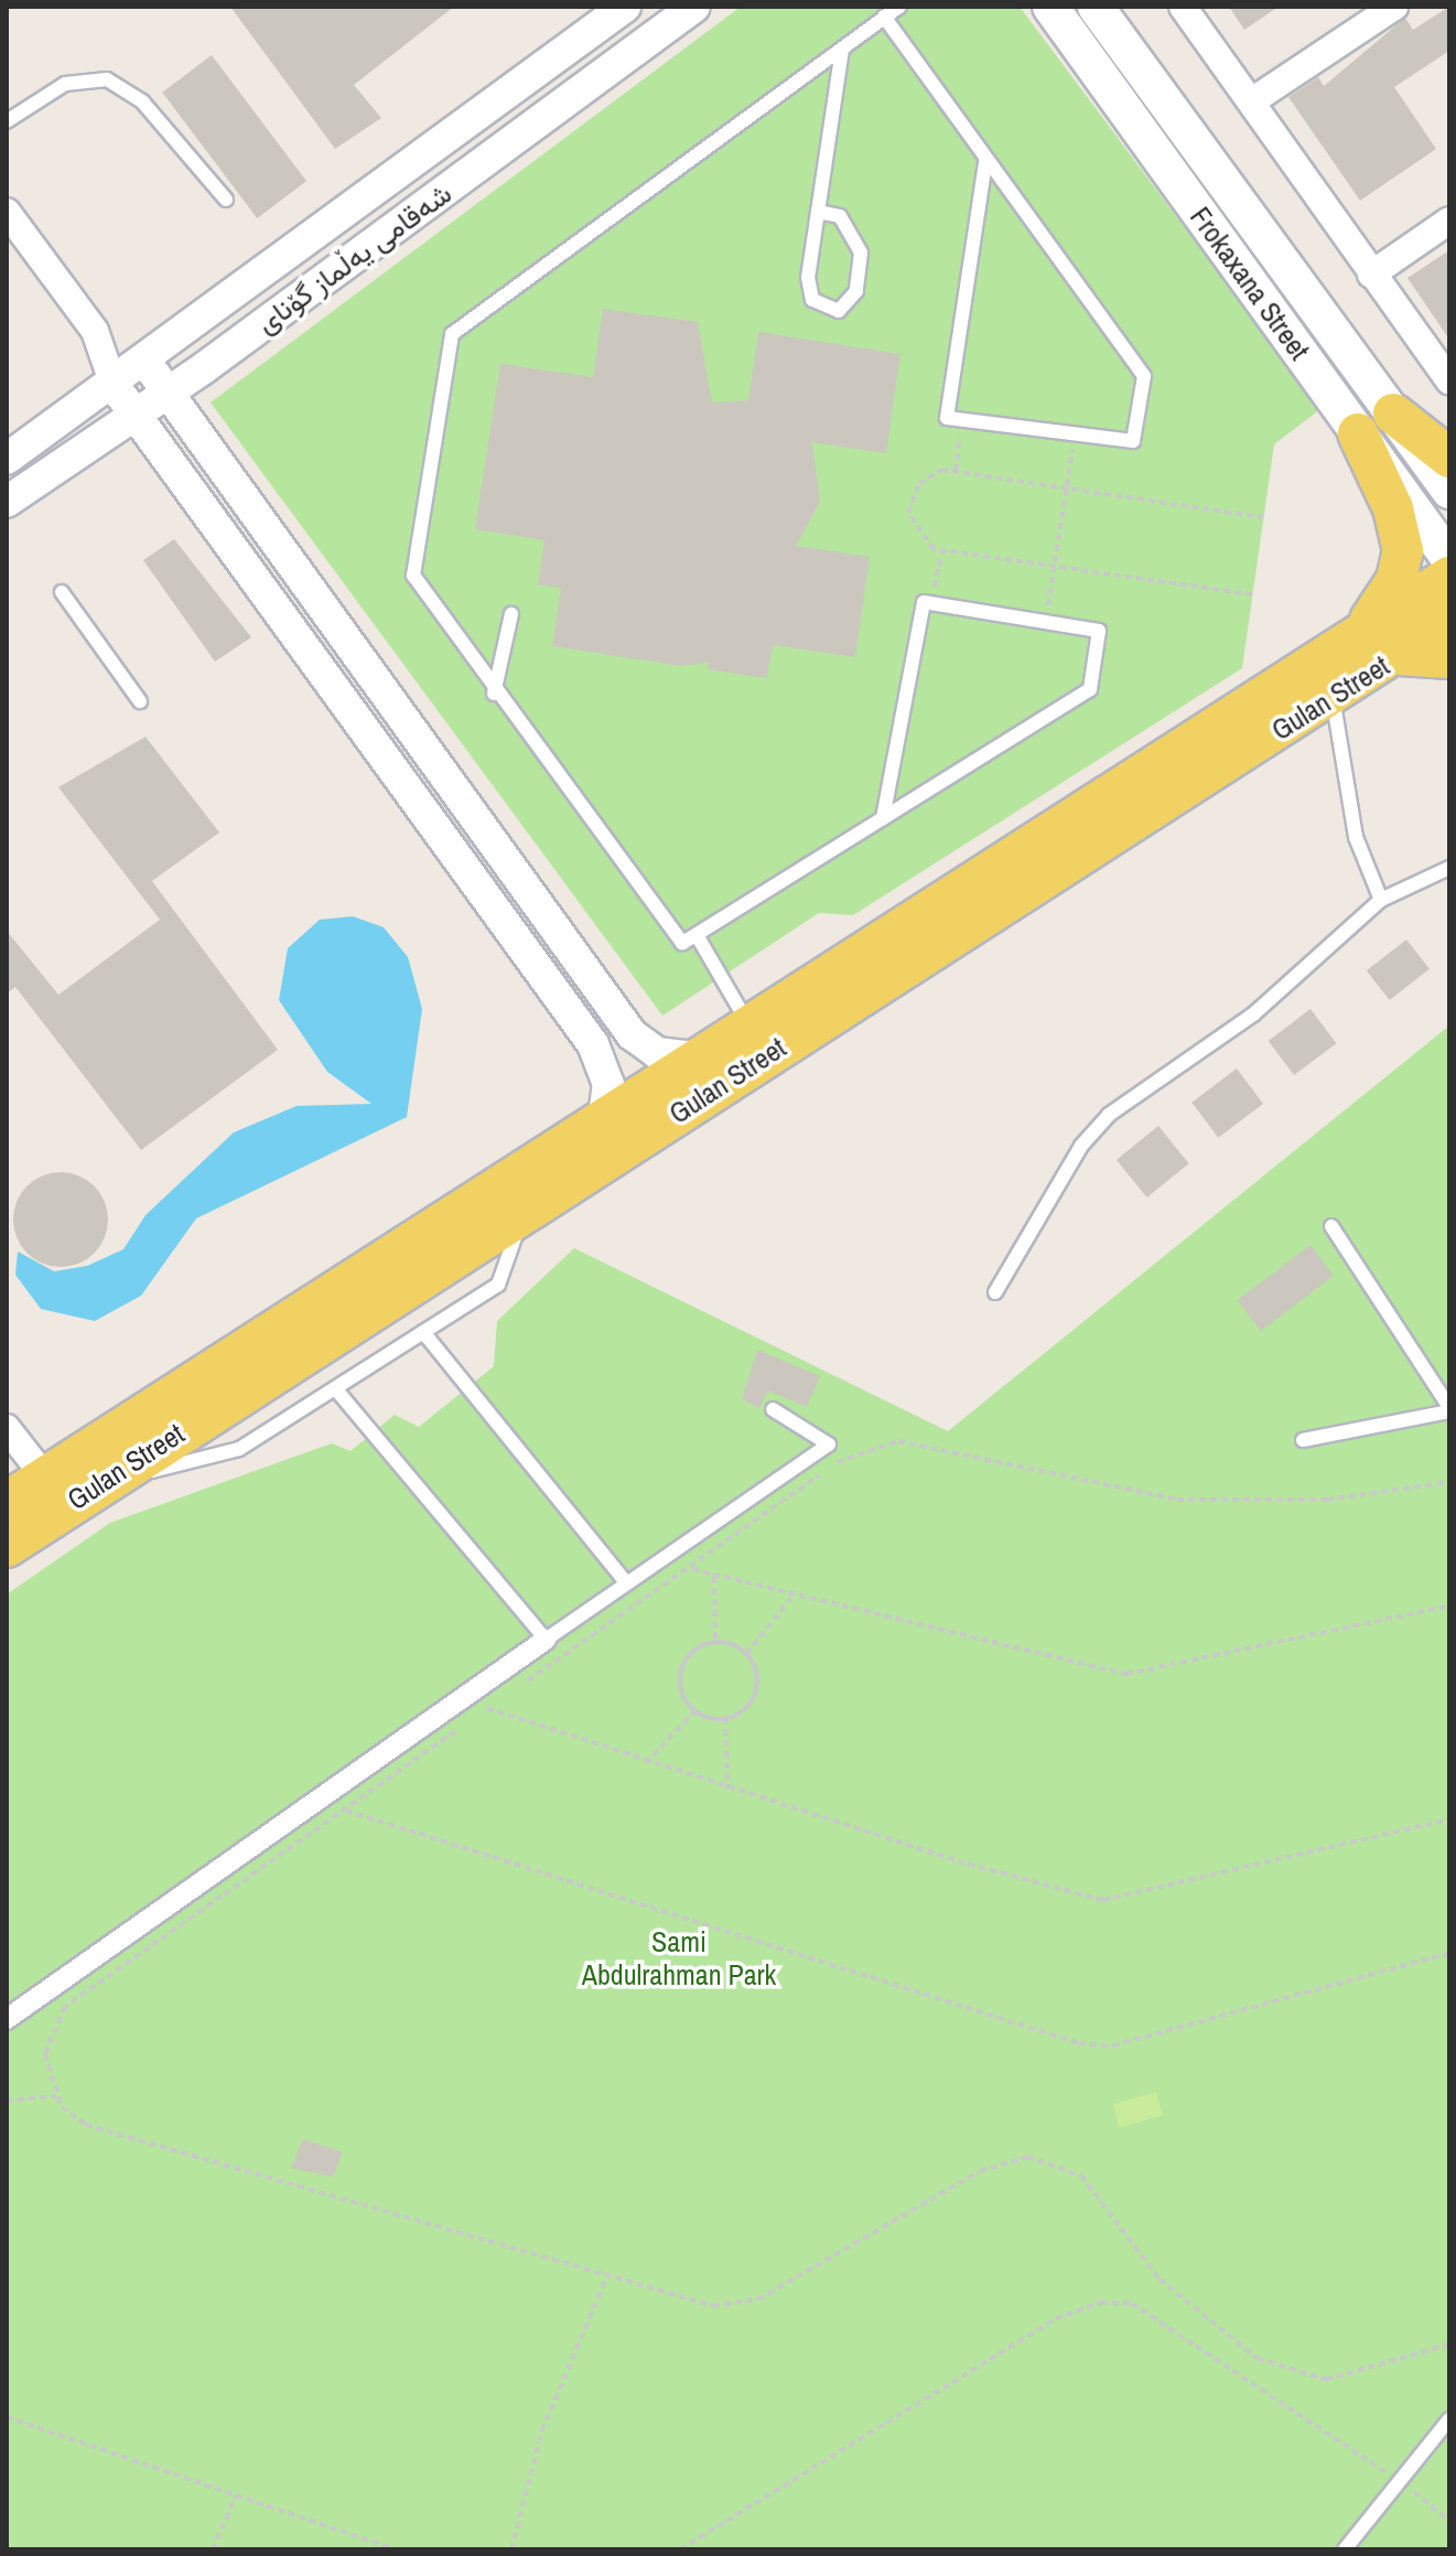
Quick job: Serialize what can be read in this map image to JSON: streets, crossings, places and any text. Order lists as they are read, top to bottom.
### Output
{
  "streets": {
    "main road": ["Frokaxana Street", "Gulan Street"],
    "street": ["شەقامی یەڵماز گۆنای"]
  },
  "parks": ["Sami Abdulrahman Park"]
}
